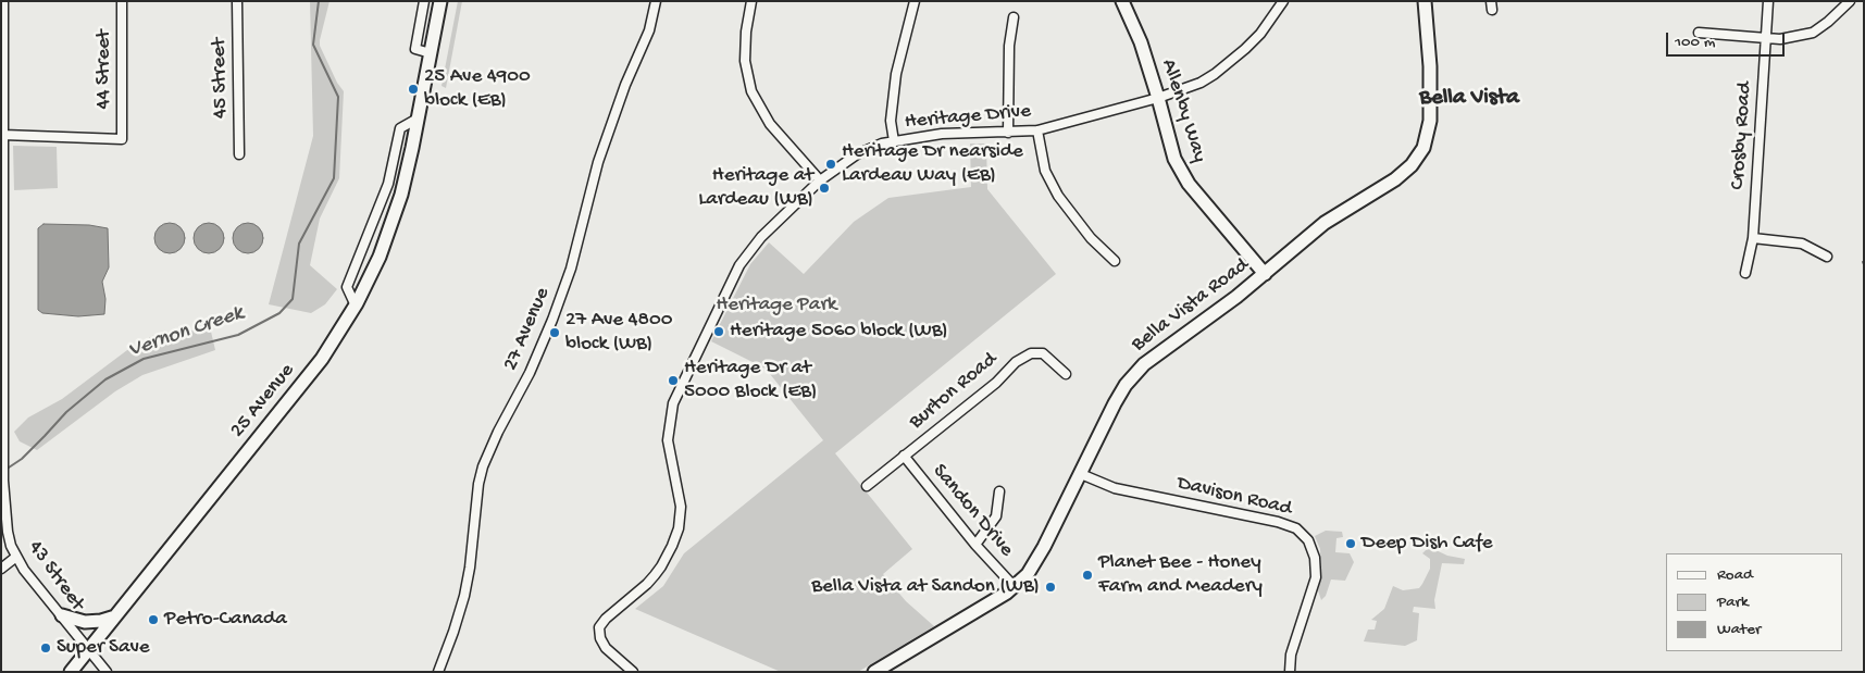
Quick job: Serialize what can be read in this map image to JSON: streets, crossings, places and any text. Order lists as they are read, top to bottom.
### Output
{
  "streets": {
    "street": [
      "44 Street",
      "45 Street",
      "Allenby Way",
      "Heritage Drive",
      "Crosby Road",
      "Bella Vista Road",
      "27 Avenue",
      "Burton Road",
      "25 Avenue",
      "Davison Road",
      "Sandon Drive",
      "43 Street"
    ]
  },
  "crossings": [
    ["44 Street", "43 Street"],
    ["Allenby Way", "Heritage Drive"],
    ["Allenby Way", "Bella Vista Road"],
    ["Bella Vista Road", "Davison Road"],
    ["Bella Vista Road", "Sandon Drive"],
    ["Burton Road", "Sandon Drive"],
    ["25 Avenue", "43 Street"]
  ],
  "districts": ["Bella Vista"],
  "water": ["Vernon Creek"],
  "parks": ["Heritage Park"],
  "places": [
    "25 Ave 4900 block (EB)",
    "Heritage Dr nearside Lardeau Way (EB)",
    "Heritage at Lardeau (WB)",
    "Heritage 5060 block (WB)",
    "27 Ave 4800 block (WB)",
    "Heritage Dr at 5000 Block (EB)",
    "Deep Dish Cafe",
    "Planet Bee - Honey Farm and Meadery",
    "Bella Vista at Sandon (WB)",
    "Petro-Canada",
    "Super Save"
  ],
  "legend": ["Road", "Park", "Water"],
  "scale_bar": "100 m"
}
